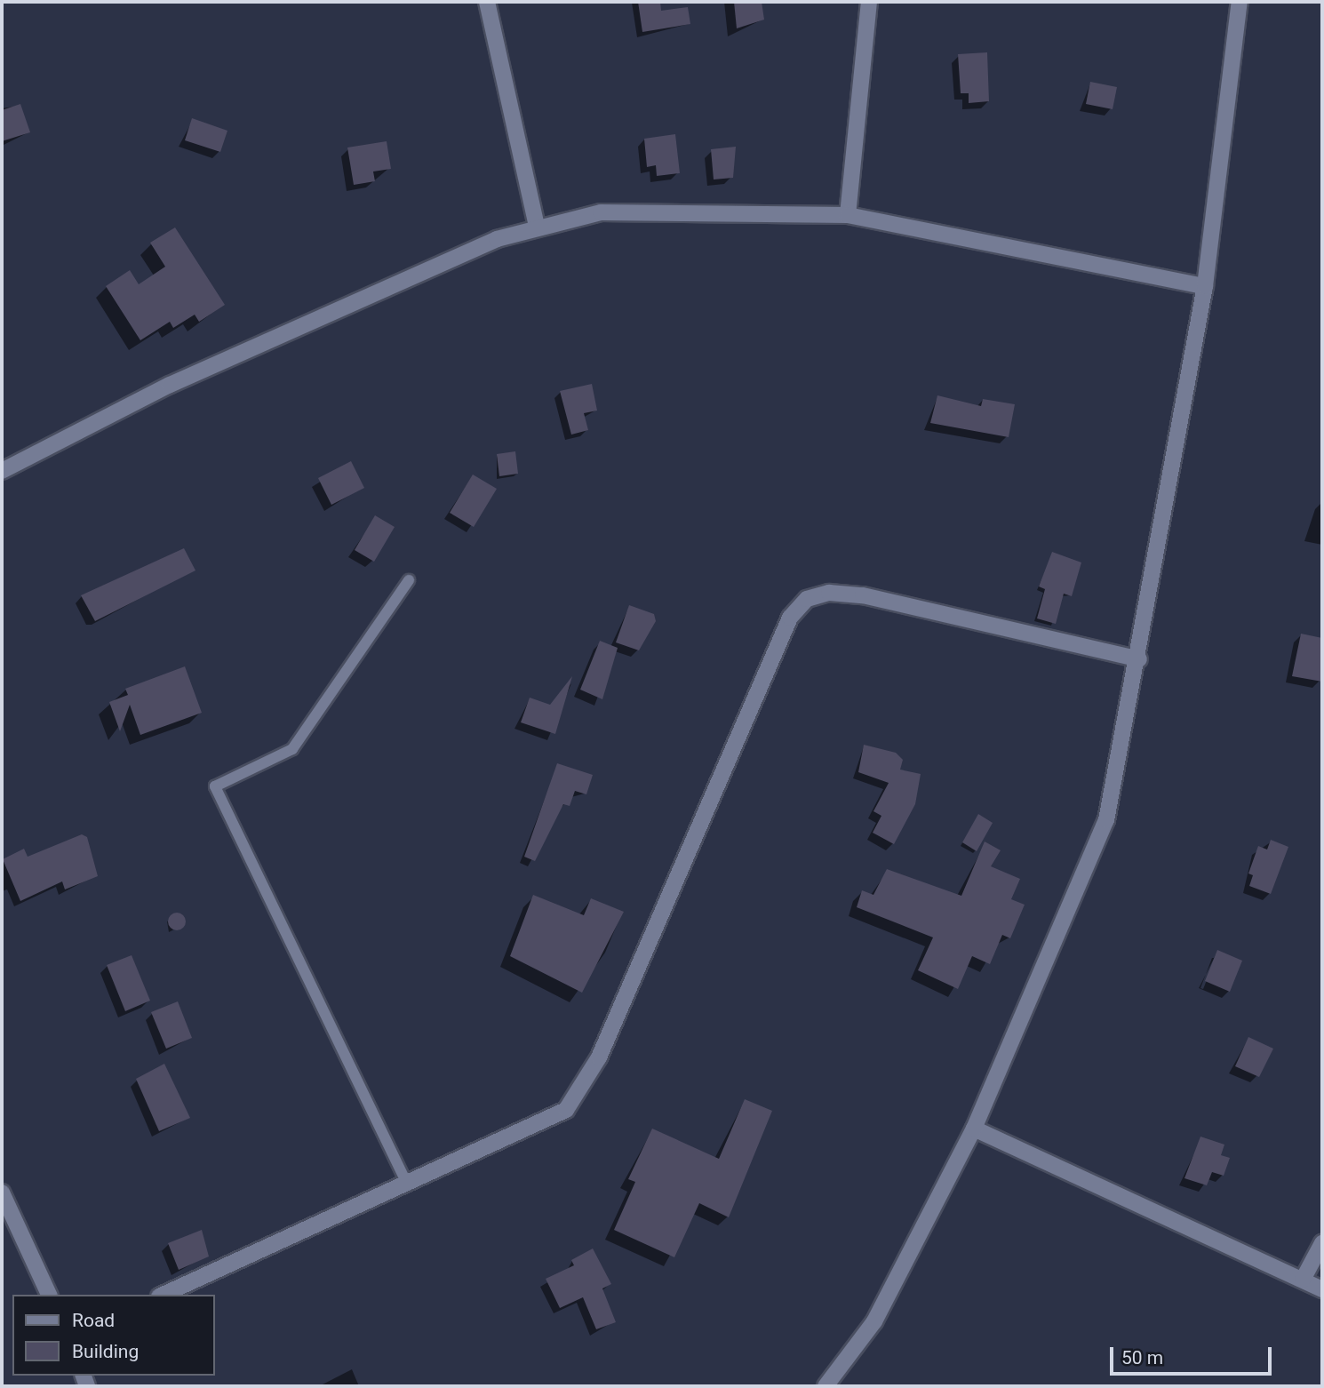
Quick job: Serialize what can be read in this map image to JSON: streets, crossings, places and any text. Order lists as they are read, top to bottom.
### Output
{
  "legend": ["Road", "Building"],
  "scale_bar": "50 m"
}
